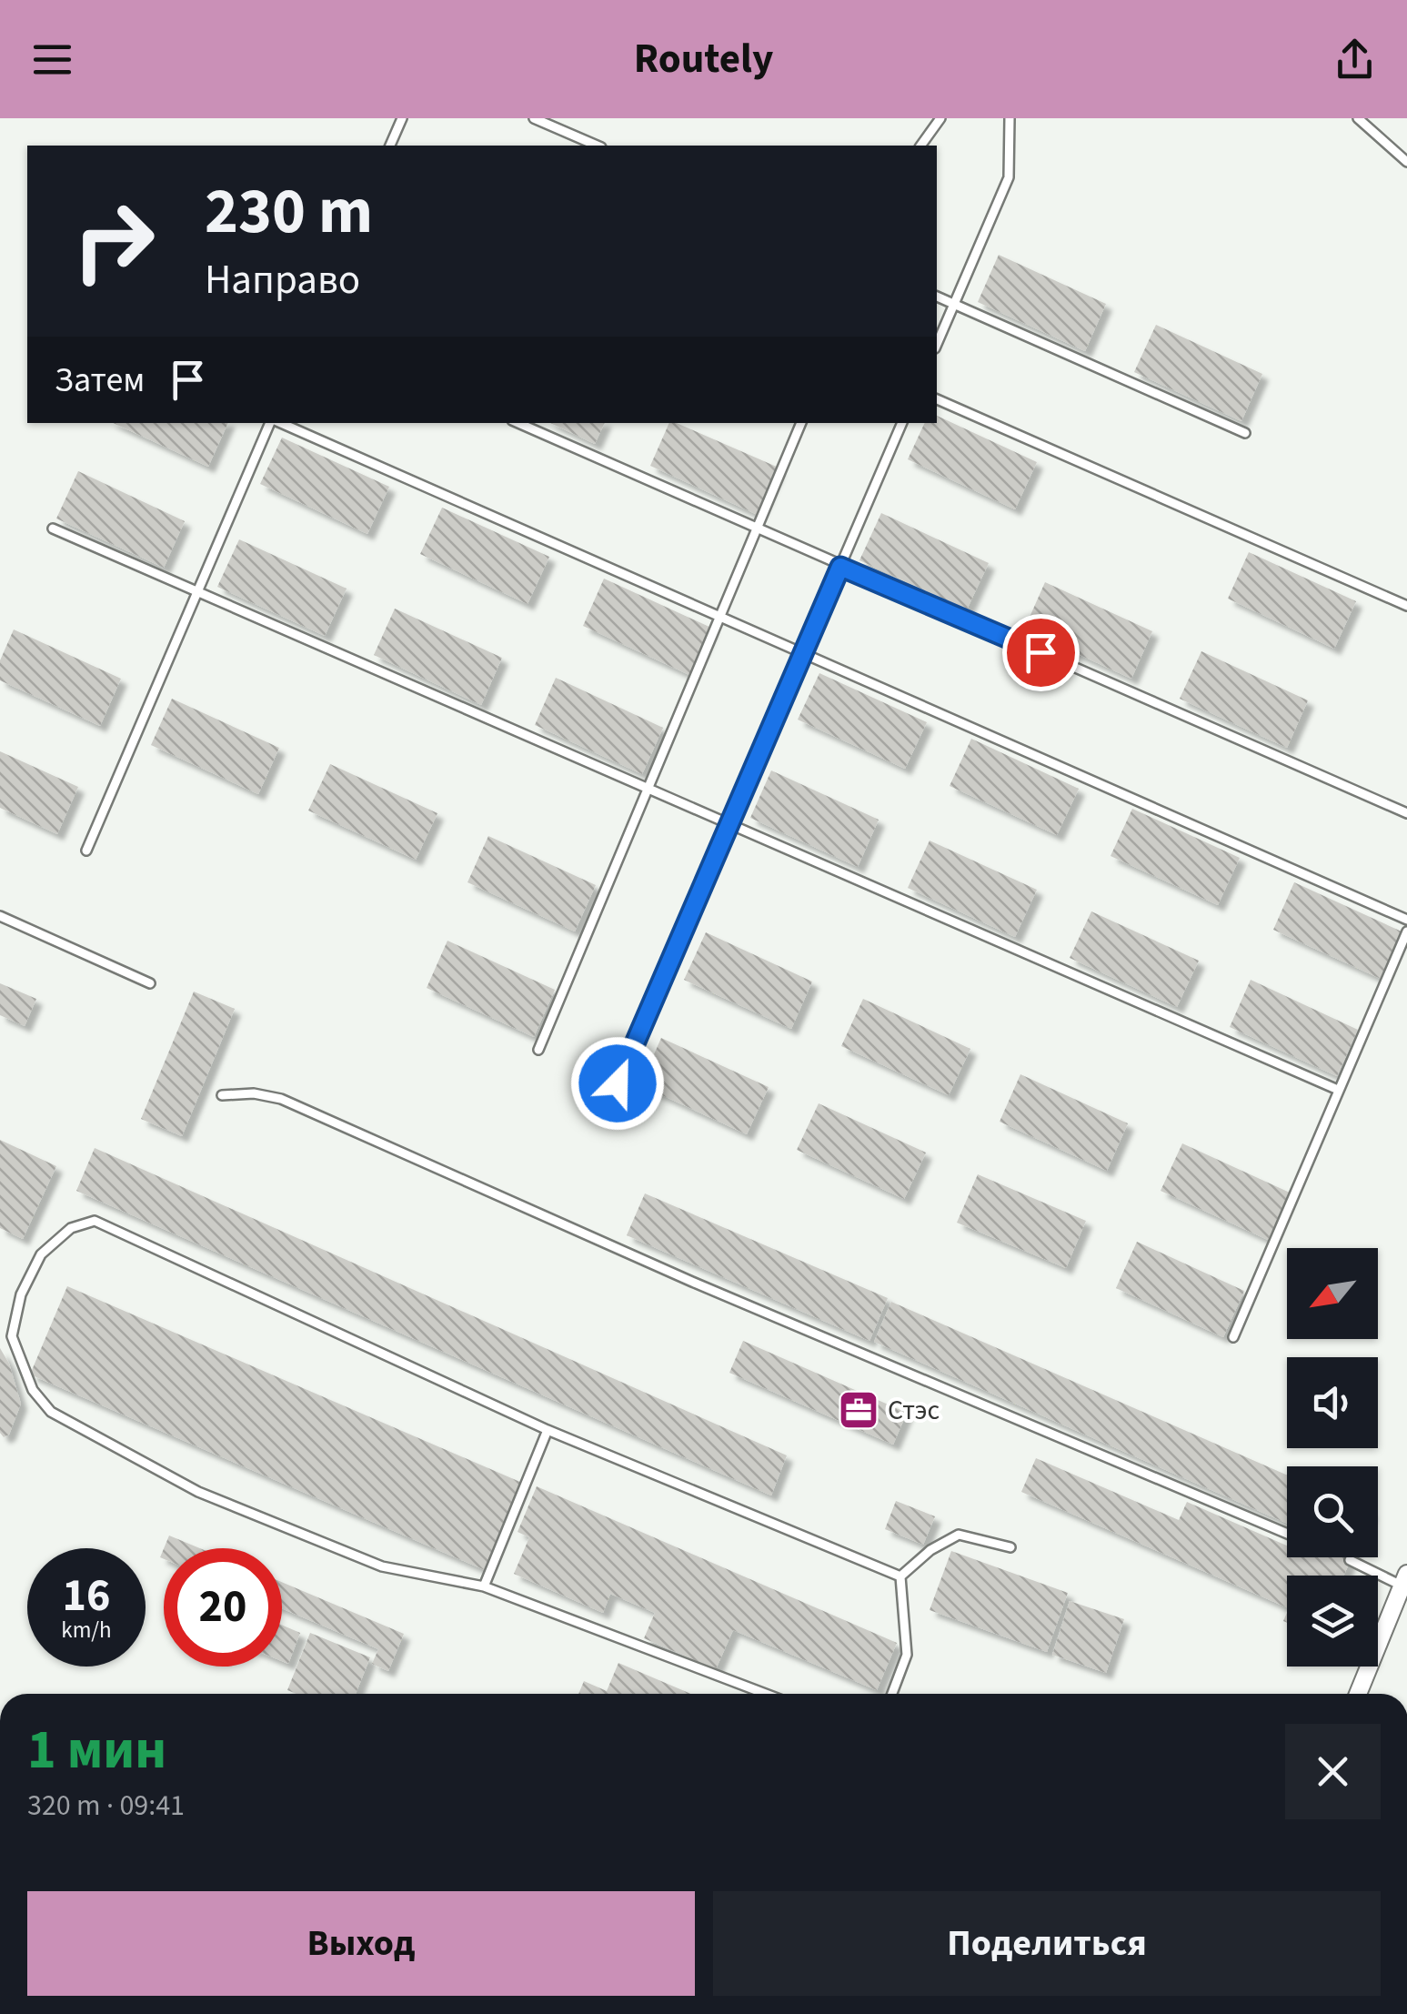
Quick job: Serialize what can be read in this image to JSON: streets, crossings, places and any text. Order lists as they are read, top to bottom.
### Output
{
  "places": {
    "office": ["Стэс"]
  },
  "north": "bottom left",
  "page": {
    "header": "Routely",
    "turn": ["230 m", "Направо"],
    "then": "Затем",
    "speed": "16 km/h",
    "limit": "20",
    "heading": ["1 мин", "320 m · 09:41"],
    "buttons": ["Выход", "Поделиться"]
  }
}
